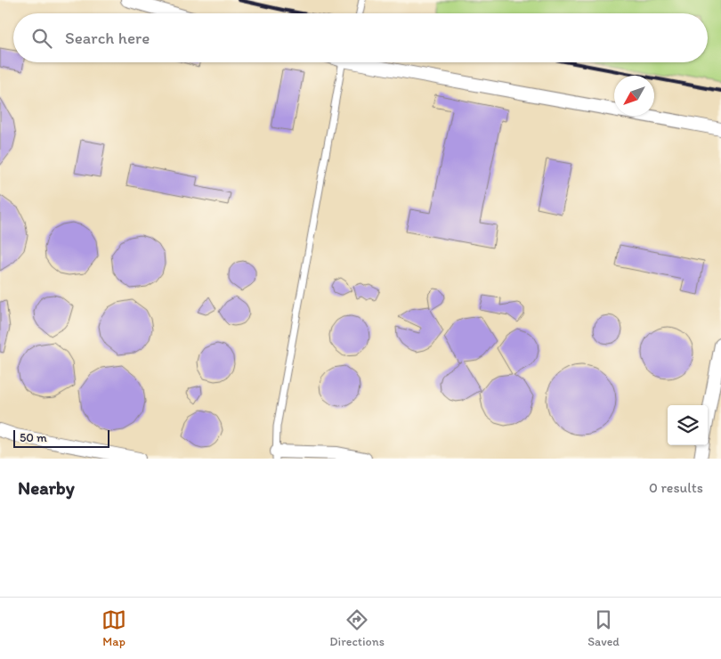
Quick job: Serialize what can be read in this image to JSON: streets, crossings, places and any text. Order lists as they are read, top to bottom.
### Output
{
  "scale_bar": "50 m",
  "north": "bottom left",
  "page": {
    "search": "Search here",
    "scale": "50 m",
    "heading": ["Nearby", "0 results"],
    "nav": ["Map", "Directions", "Saved"]
  }
}
